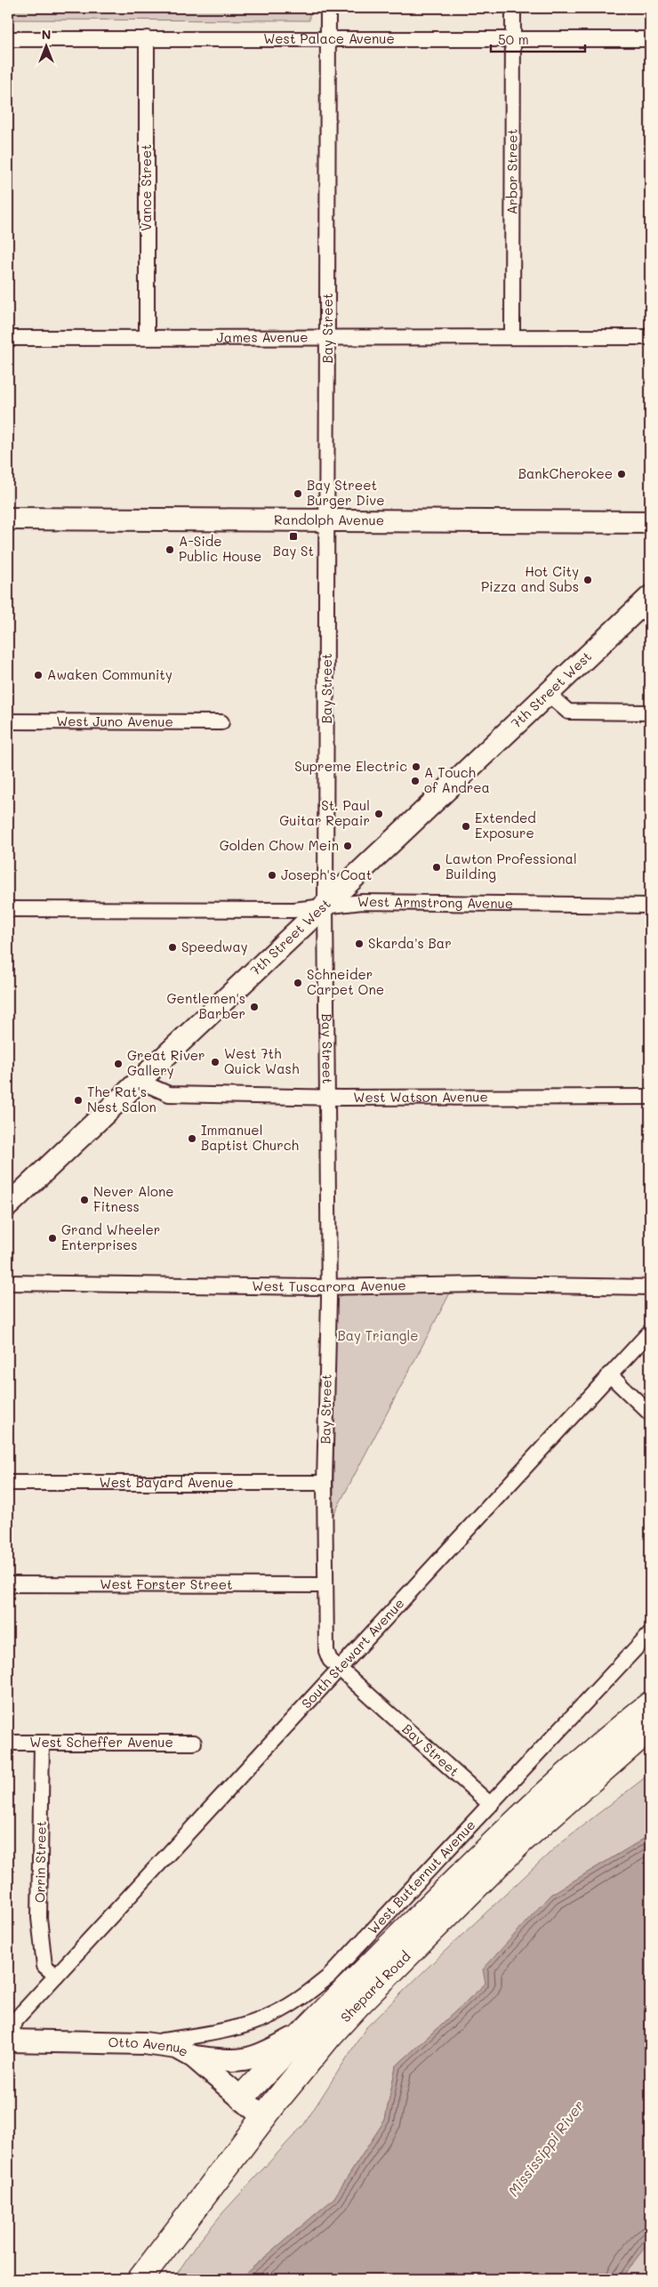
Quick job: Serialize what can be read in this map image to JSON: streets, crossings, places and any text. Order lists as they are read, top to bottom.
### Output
{
  "streets": {
    "highway": ["Shepard Road"],
    "street": [
      "West Palace Avenue",
      "Arbor Street",
      "Vance Street",
      "Bay Street",
      "James Avenue",
      "Randolph Avenue",
      "7th Street West",
      "West Juno Avenue",
      "West Armstrong Avenue",
      "West Watson Avenue",
      "West Tuscarora Avenue",
      "West Bayard Avenue",
      "West Forster Street",
      "South Stewart Avenue",
      "West Scheffer Avenue",
      "Orrin Street",
      "West Butternut Avenue",
      "Otto Avenue"
    ]
  },
  "crossings": [
    ["West Palace Avenue", "Arbor Street"],
    ["West Palace Avenue", "Vance Street"],
    ["West Palace Avenue", "Bay Street"],
    ["Arbor Street", "James Avenue"],
    ["Vance Street", "James Avenue"],
    ["Bay Street", "James Avenue"],
    ["Bay Street", "Randolph Avenue"],
    ["Bay Street", "7th Street West"],
    ["Bay Street", "West Armstrong Avenue"],
    ["Bay Street", "West Watson Avenue"],
    ["Bay Street", "West Tuscarora Avenue"],
    ["Bay Street", "West Bayard Avenue"],
    ["Bay Street", "West Forster Street"],
    ["Bay Street", "South Stewart Avenue"],
    ["Bay Street", "West Butternut Avenue"],
    ["7th Street West", "West Armstrong Avenue"],
    ["7th Street West", "West Watson Avenue"],
    ["South Stewart Avenue", "Orrin Street"],
    ["West Scheffer Avenue", "Orrin Street"],
    ["West Butternut Avenue", "Otto Avenue"],
    ["Shepard Road", "Otto Avenue"]
  ],
  "water": ["Mississippi River"],
  "parks": ["Bay Triangle"],
  "places": {
    "other": [
      "BankCherokee",
      "Bay Street Burger Dive",
      "A-Side Public House",
      "Hot City Pizza and Subs",
      "Awaken Community",
      "Supreme Electric",
      "A Touch of Andrea",
      "St. Paul Guitar Repair",
      "Extended Exposure",
      "Golden Chow Mein",
      "Lawton Professional Building",
      "Joseph's Coat",
      "Skarda's Bar",
      "Speedway",
      "Schneider Carpet One",
      "Gentlemen's Barber",
      "West 7th Quick Wash",
      "Great River Gallery",
      "The Rat's Nest Salon",
      "Immanuel Baptist Church",
      "Never Alone Fitness",
      "Grand Wheeler Enterprises"
    ],
    "transit": ["Bay St"]
  },
  "scale_bar": "50 m",
  "north": "top"
}
